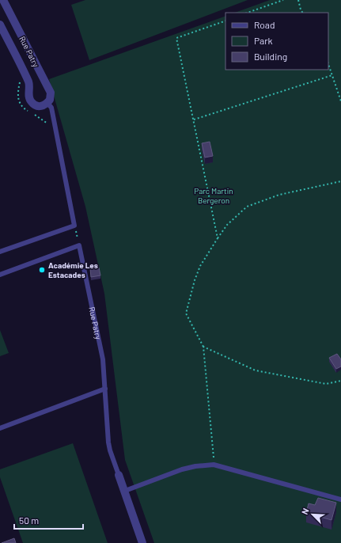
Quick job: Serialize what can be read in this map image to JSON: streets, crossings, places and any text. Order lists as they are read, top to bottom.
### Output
{
  "streets": {
    "street": ["Rue Patry"]
  },
  "parks": ["Parc Martin Bergeron"],
  "places": ["Académie Les Estacades"],
  "legend": ["Road", "Park", "Building"],
  "scale_bar": "50 m",
  "north": "top left"
}
